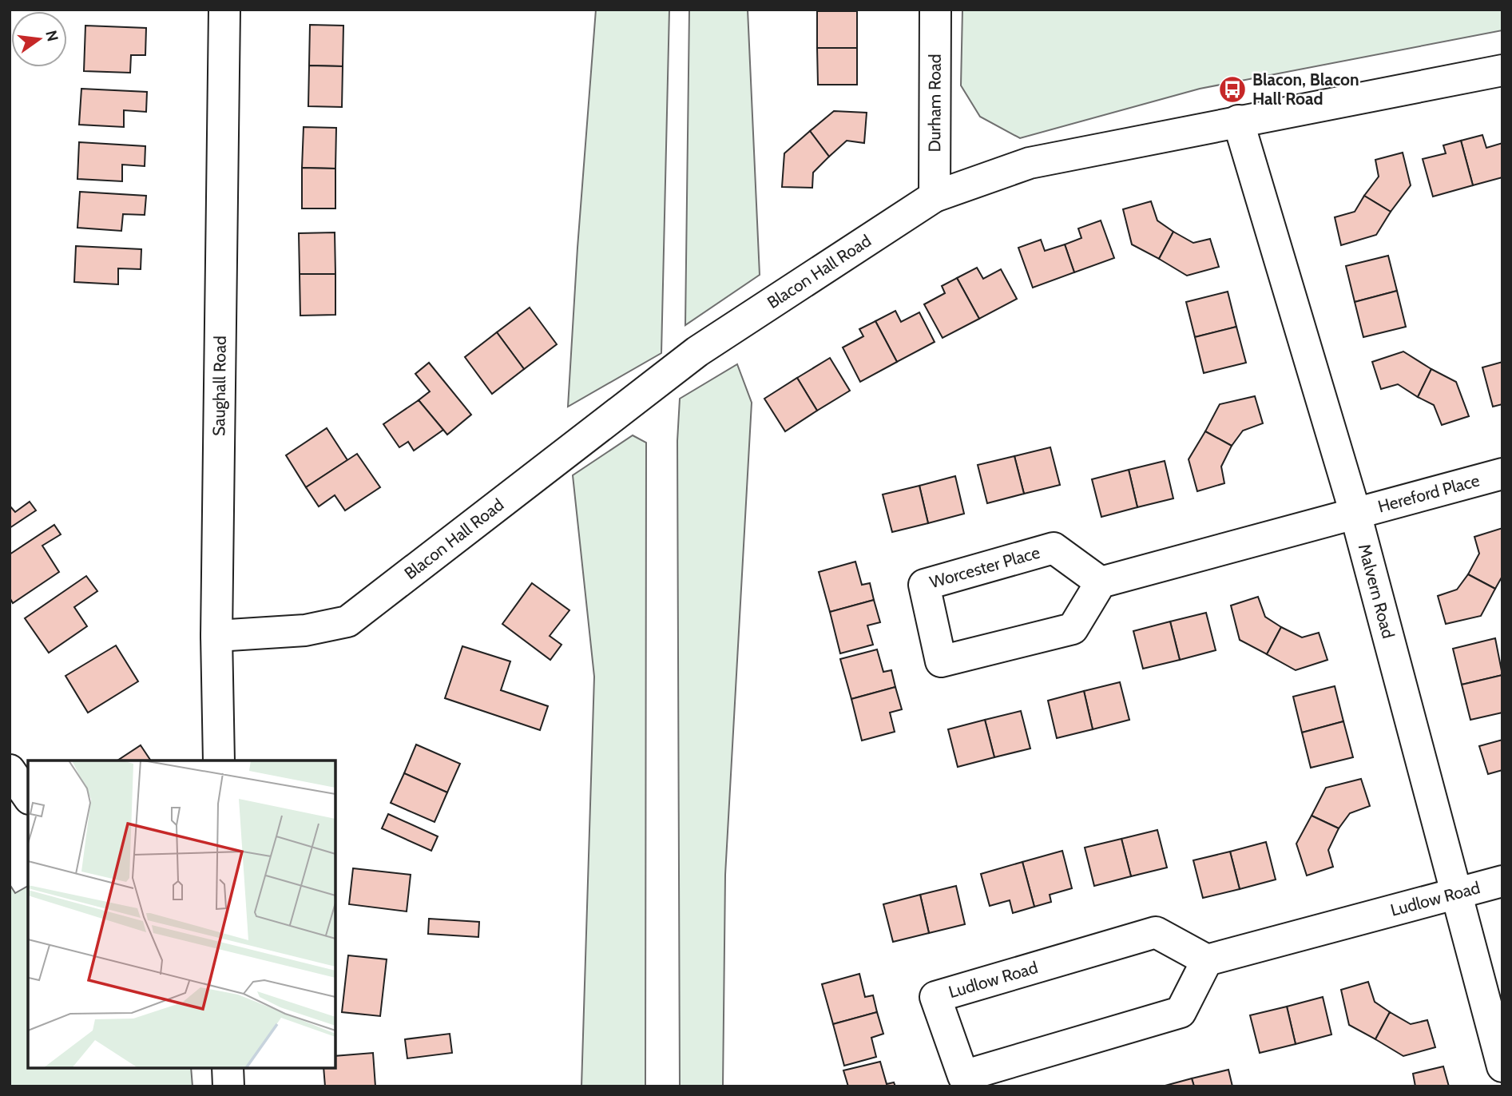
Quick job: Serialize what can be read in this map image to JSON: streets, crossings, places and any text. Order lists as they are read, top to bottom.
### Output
{
  "streets": {
    "street": [
      "Durham Road",
      "Blacon Hall Road",
      "Saughall Road",
      "Hereford Place",
      "Worcester Place",
      "Malvern Road",
      "Ludlow Road"
    ]
  },
  "crossings": [
    ["Durham Road", "Blacon Hall Road"],
    ["Blacon Hall Road", "Saughall Road"],
    ["Blacon Hall Road", "Malvern Road"],
    ["Hereford Place", "Malvern Road"],
    ["Malvern Road", "Ludlow Road"]
  ],
  "places": {
    "bus stop": ["Blacon, Blacon Hall Road"]
  },
  "north": "right"
}
